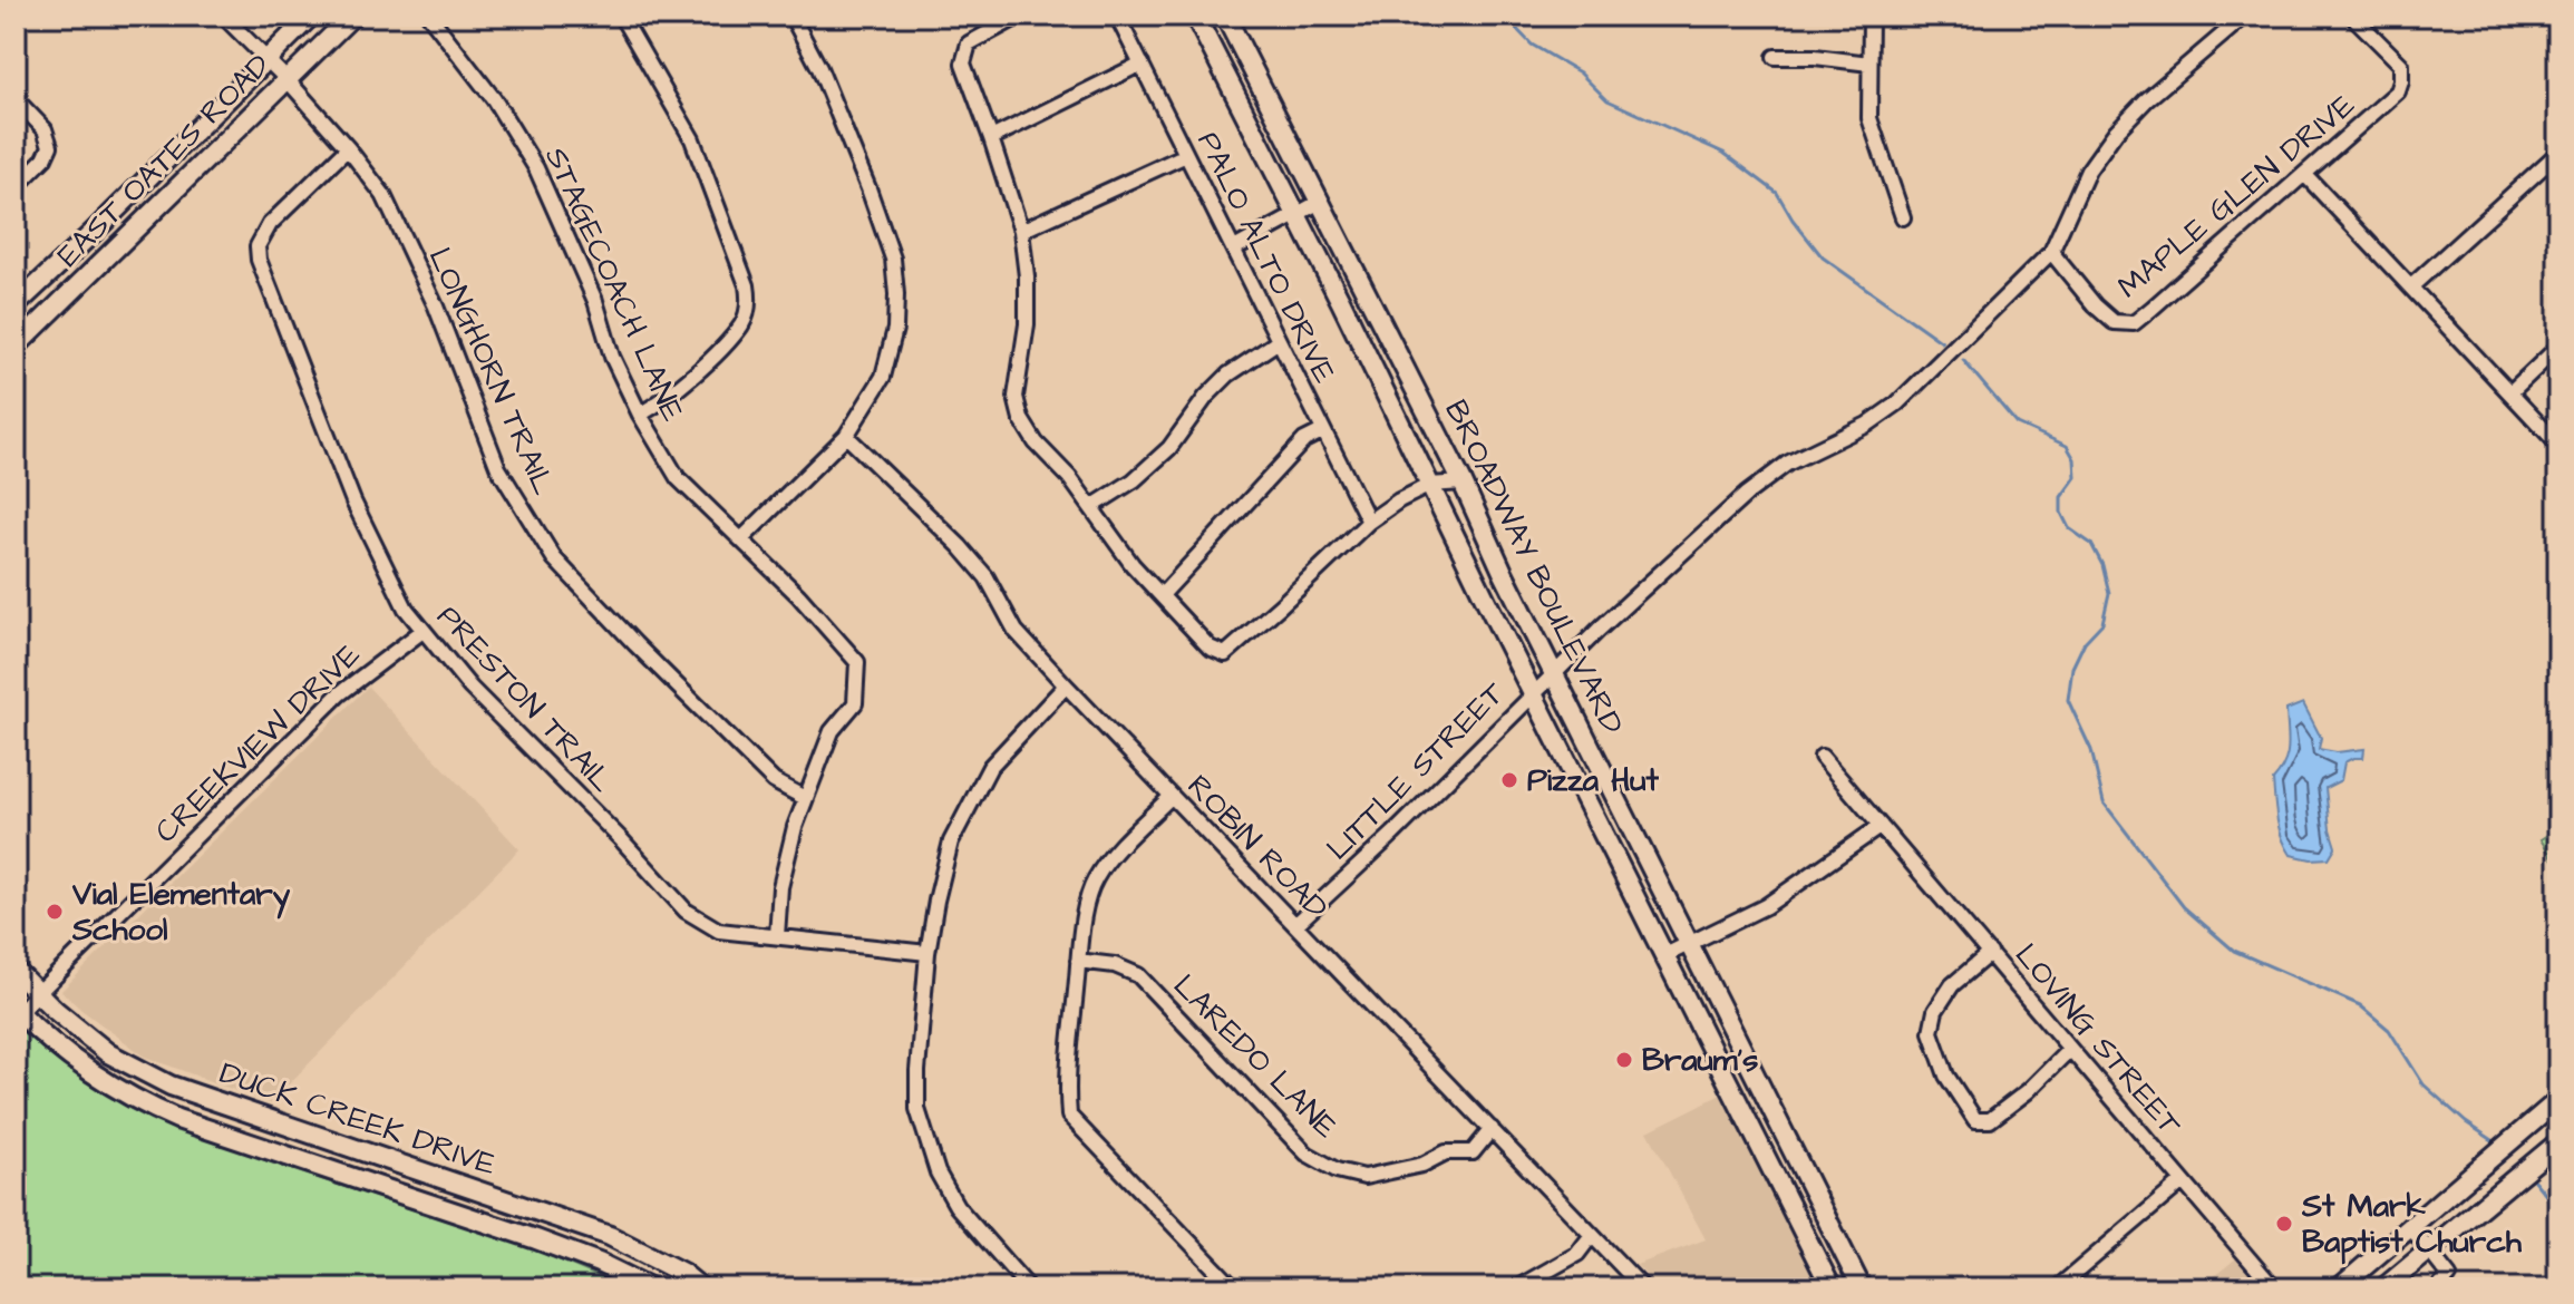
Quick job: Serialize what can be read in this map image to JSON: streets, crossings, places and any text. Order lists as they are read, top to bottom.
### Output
{
  "streets": {
    "main road": ["EAST OATES ROAD", "BROADWAY BOULEVARD", "DUCK CREEK DRIVE"],
    "street": [
      "MAPLE GLEN DRIVE",
      "PALO ALTO DRIVE",
      "STAGECOACH LANE",
      "LONGHORN TRAIL",
      "PRESTON TRAIL",
      "CREEKVIEW DRIVE",
      "LITTLE STREET",
      "ROBIN ROAD",
      "LOVING STREET",
      "LAREDO LANE"
    ]
  },
  "crossings": [
    ["EAST OATES ROAD", "LONGHORN TRAIL"],
    ["MAPLE GLEN DRIVE", "LITTLE STREET"],
    ["STAGECOACH LANE", "LONGHORN TRAIL"],
    ["STAGECOACH LANE", "PRESTON TRAIL"],
    ["LONGHORN TRAIL", "PRESTON TRAIL"],
    ["BROADWAY BOULEVARD", "LITTLE STREET"],
    ["PRESTON TRAIL", "CREEKVIEW DRIVE"],
    ["CREEKVIEW DRIVE", "DUCK CREEK DRIVE"],
    ["LITTLE STREET", "ROBIN ROAD"],
    ["ROBIN ROAD", "LAREDO LANE"]
  ],
  "places": [
    "Pizza Hut",
    "Vial Elementary School",
    "Braum's",
    "St Mark Baptist Church"
  ]
}
